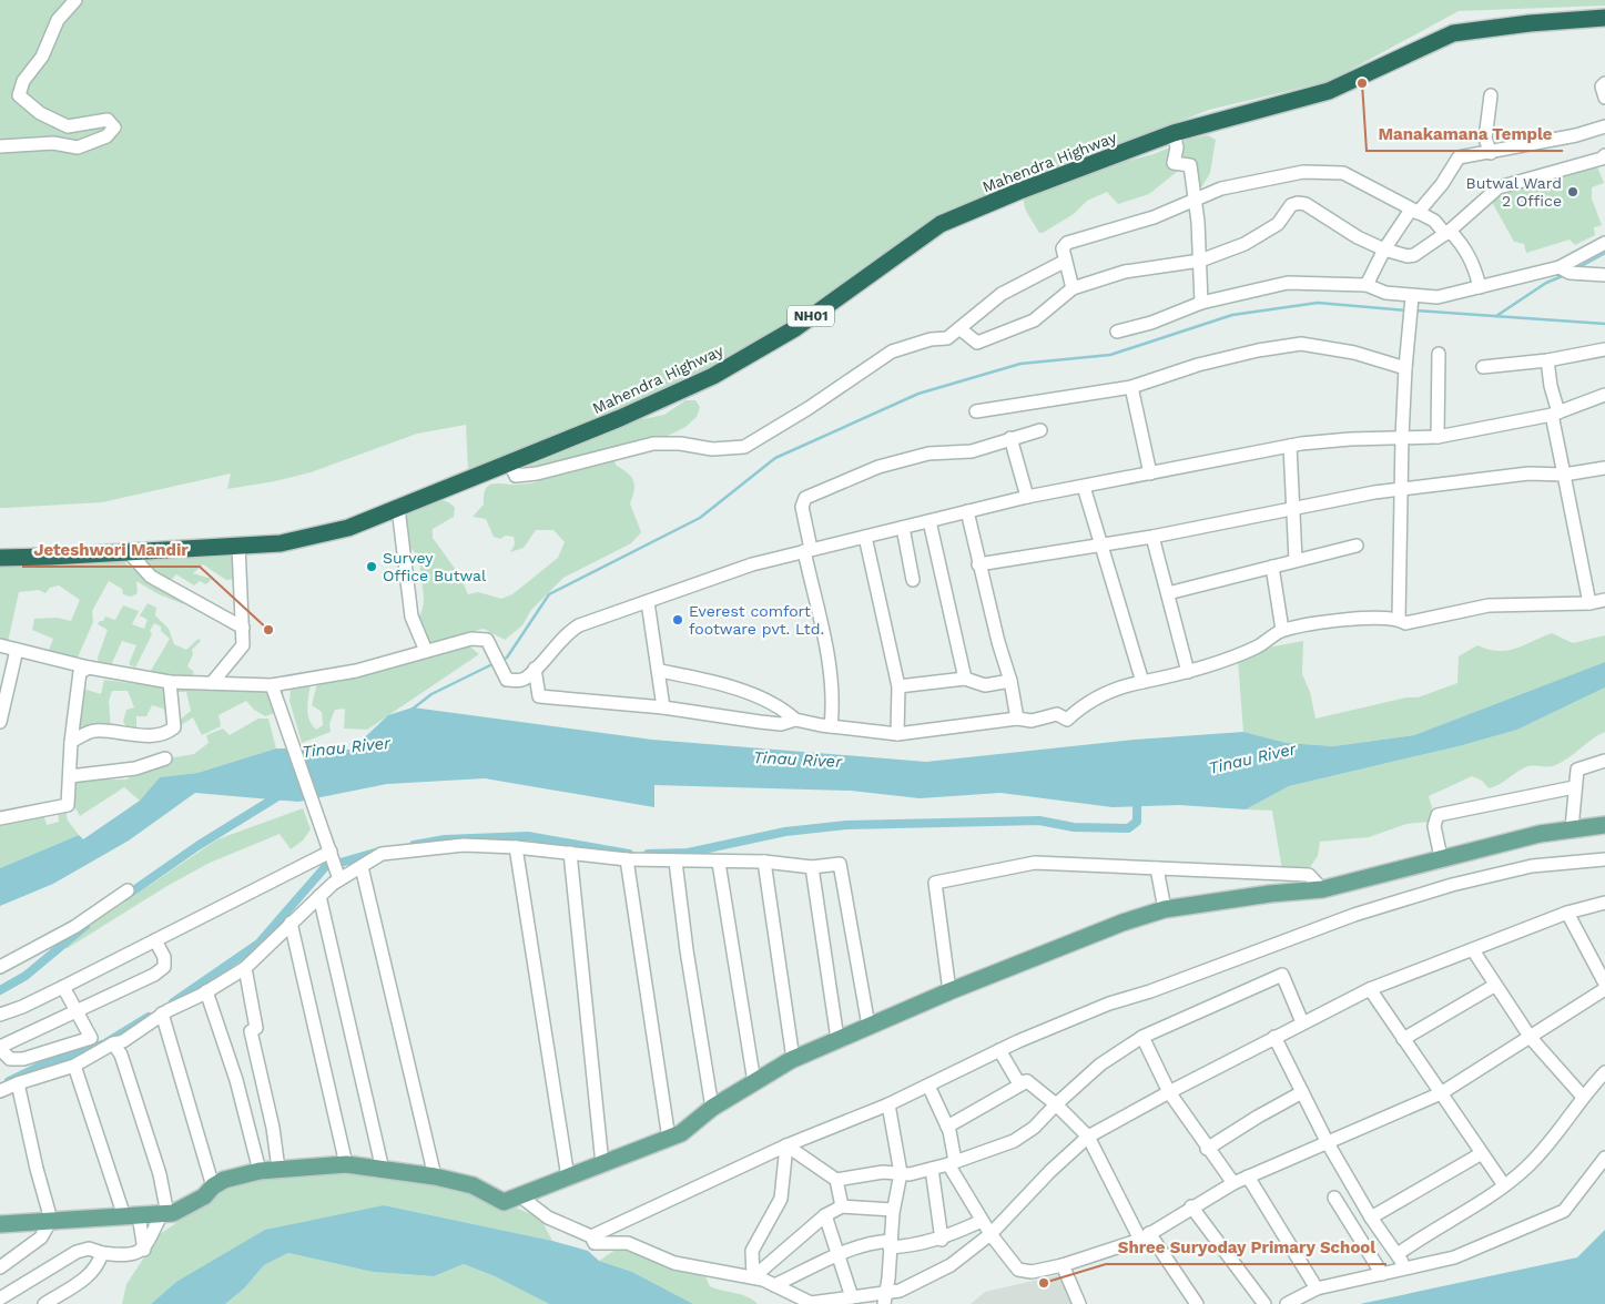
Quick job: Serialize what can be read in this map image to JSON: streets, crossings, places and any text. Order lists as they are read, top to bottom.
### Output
{
  "streets": {
    "highway": ["Mahendra Highway", "NH01"]
  },
  "water": ["Tinau River"],
  "places": [
    "Manakamana Temple",
    "Butwal Ward 2 Office",
    "Survey Office Butwal",
    "Everest comfort footware pvt. Ltd.",
    "Jeteshwori Mandir",
    "Shree Suryoday Primary School"
  ]
}
